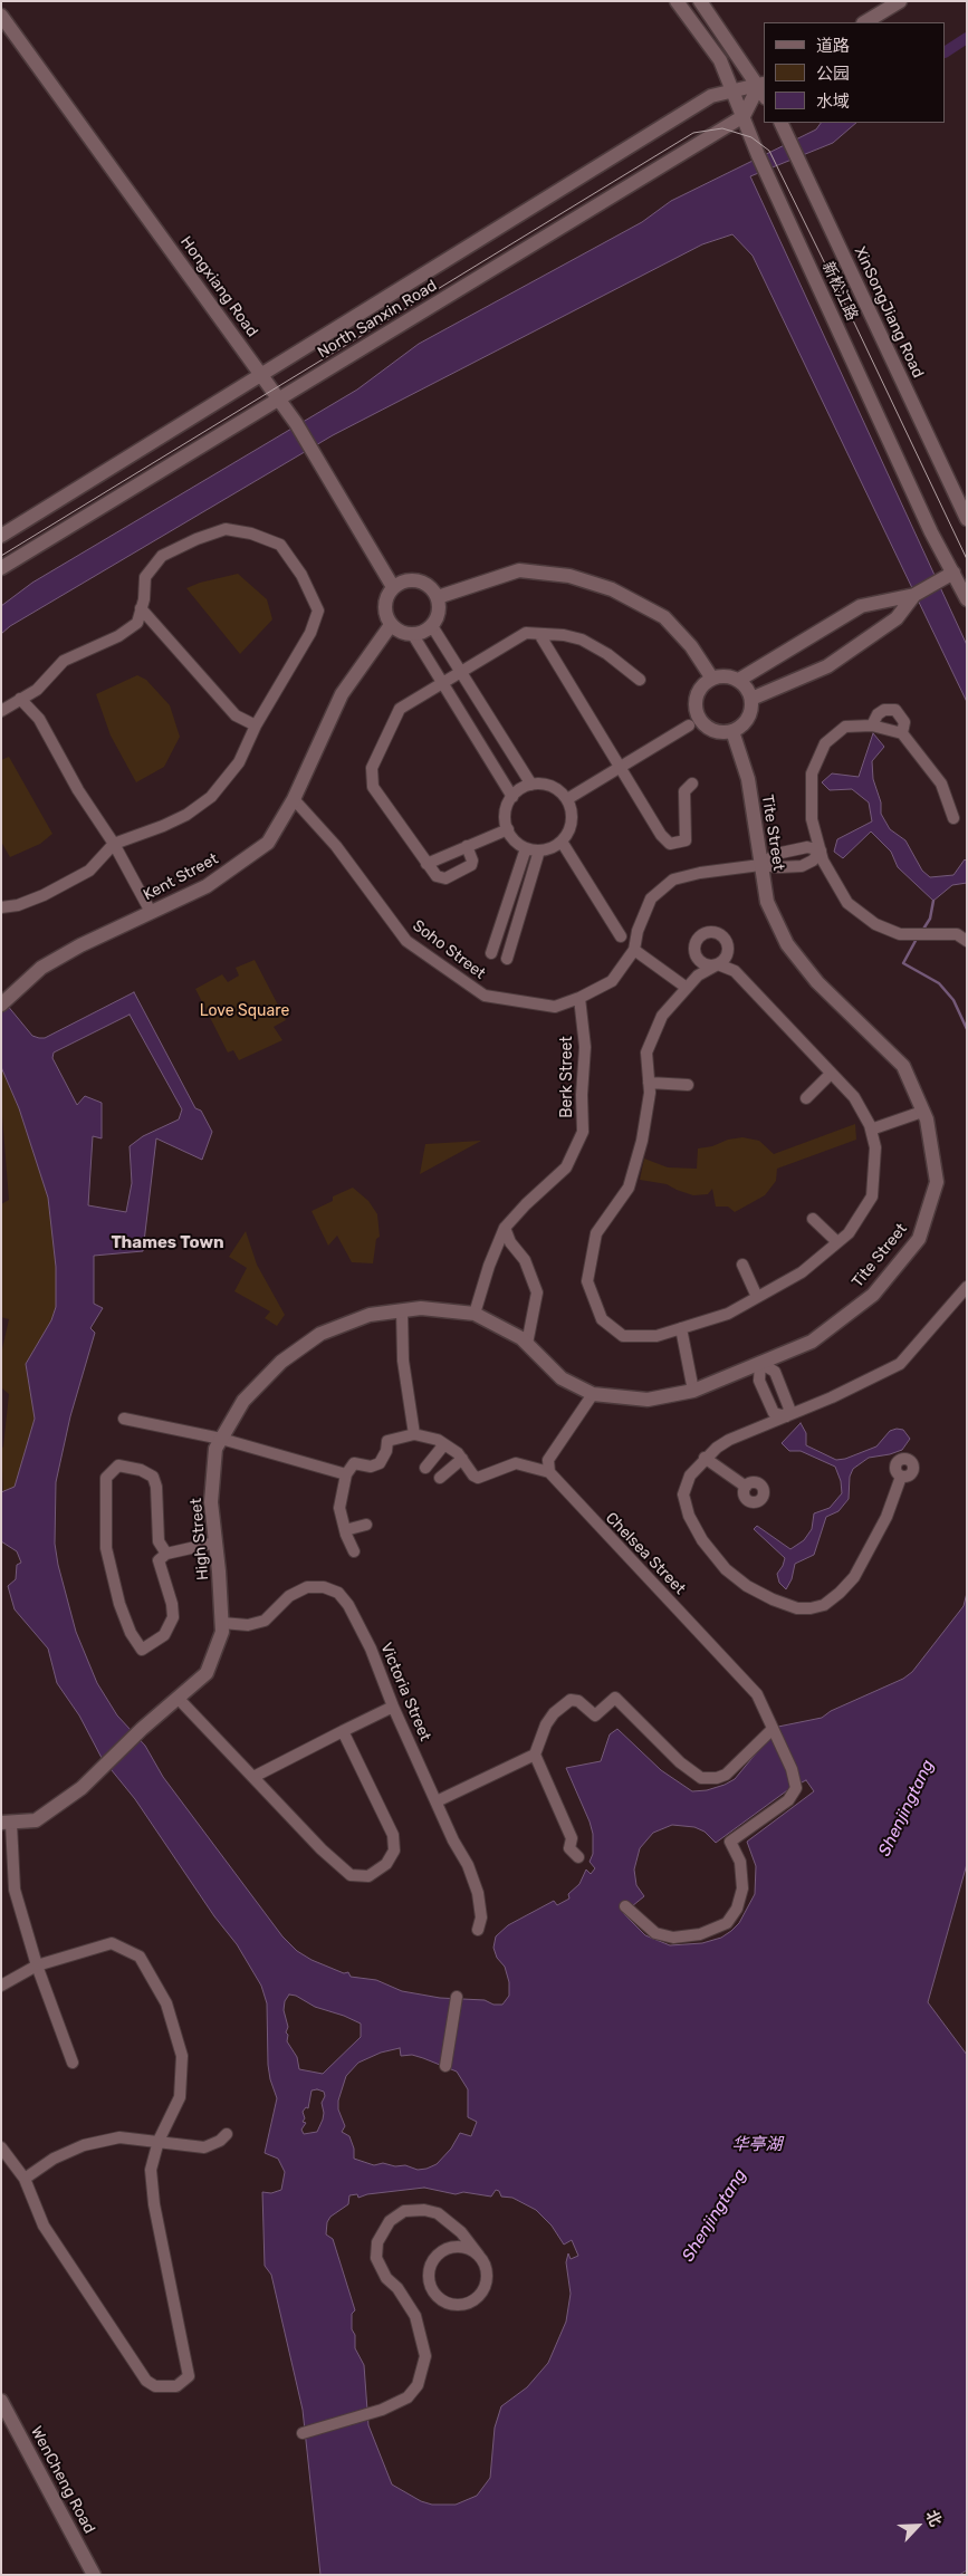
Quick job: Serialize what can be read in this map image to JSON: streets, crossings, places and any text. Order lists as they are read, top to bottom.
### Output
{
  "streets": {
    "street": [
      "Hongxiang Road",
      "新松江路",
      "XinSongJiang Road",
      "North Sanxin Road",
      "Tite Street",
      "Kent Street",
      "Soho Street",
      "Berk Street",
      "High Street",
      "Chelsea Street",
      "Victoria Street",
      "WenCheng Road"
    ]
  },
  "crossings": [
    ["Hongxiang Road", "North Sanxin Road"],
    ["Hongxiang Road", "Kent Street"],
    ["新松江路", "North Sanxin Road"],
    ["Tite Street", "High Street"],
    ["Kent Street", "Soho Street"],
    ["Soho Street", "Berk Street"],
    ["Berk Street", "High Street"],
    ["High Street", "Victoria Street"]
  ],
  "districts": ["Thames Town"],
  "water": ["Shenjingtang", "华亭湖"],
  "parks": ["Love Square"],
  "legend": ["道路", "公园", "水域"],
  "north": "top right"
}
